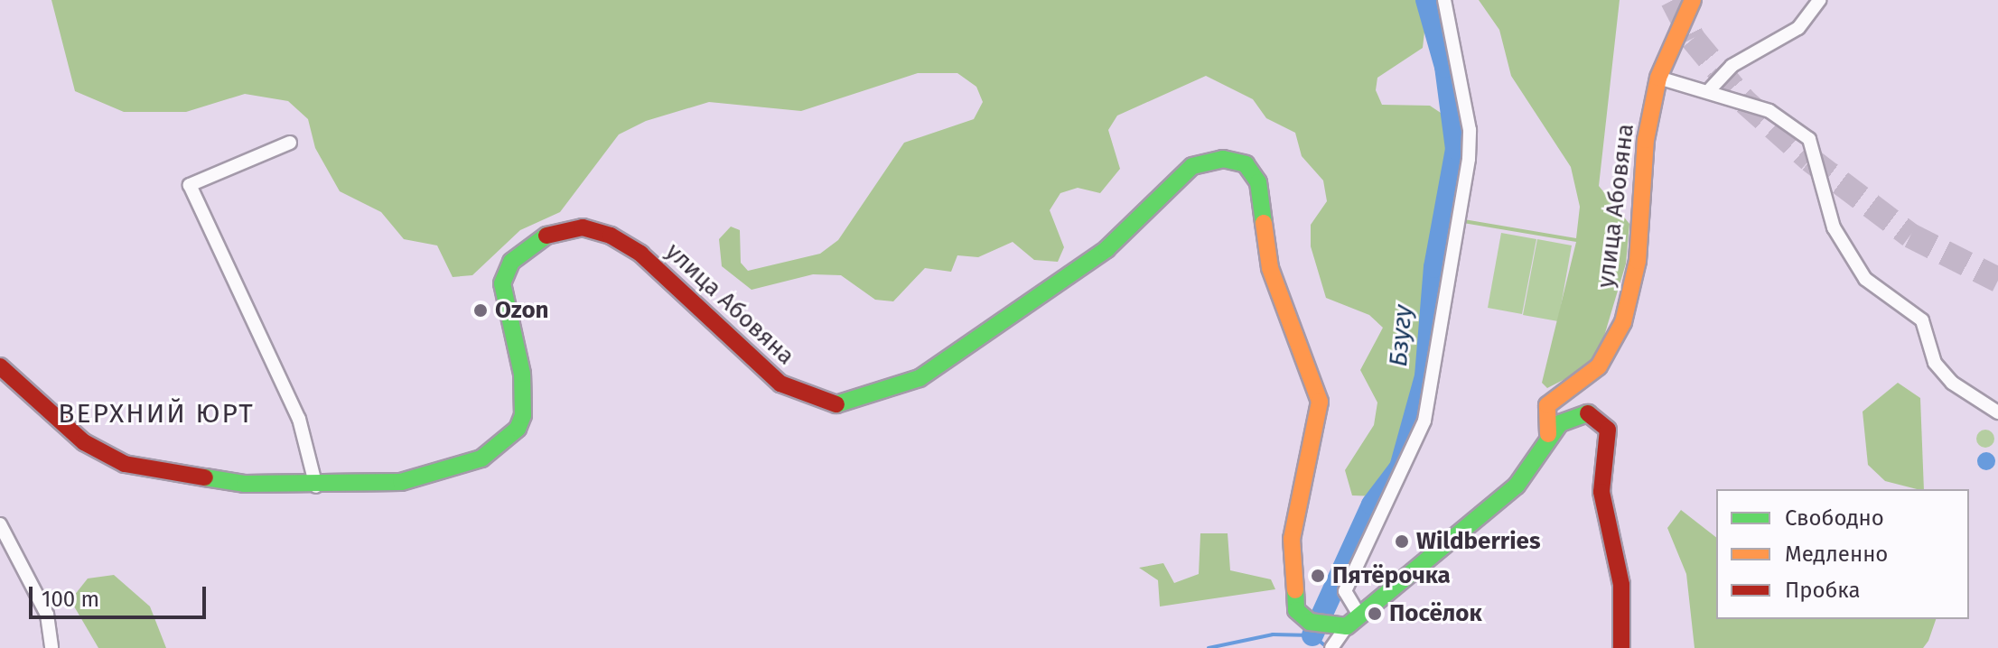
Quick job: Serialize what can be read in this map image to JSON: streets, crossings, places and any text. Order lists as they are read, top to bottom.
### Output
{
  "streets": {
    "street": ["улица Абовяна"]
  },
  "districts": ["ВЕРХНИЙ ЮРТ"],
  "water": ["Бзугу"],
  "places": [
    "Ozon",
    "Wildberries",
    "Пятёрочка",
    "Посёлок"
  ],
  "legend": ["Свободно", "Медленно", "Пробка"],
  "scale_bar": "100 m"
}
